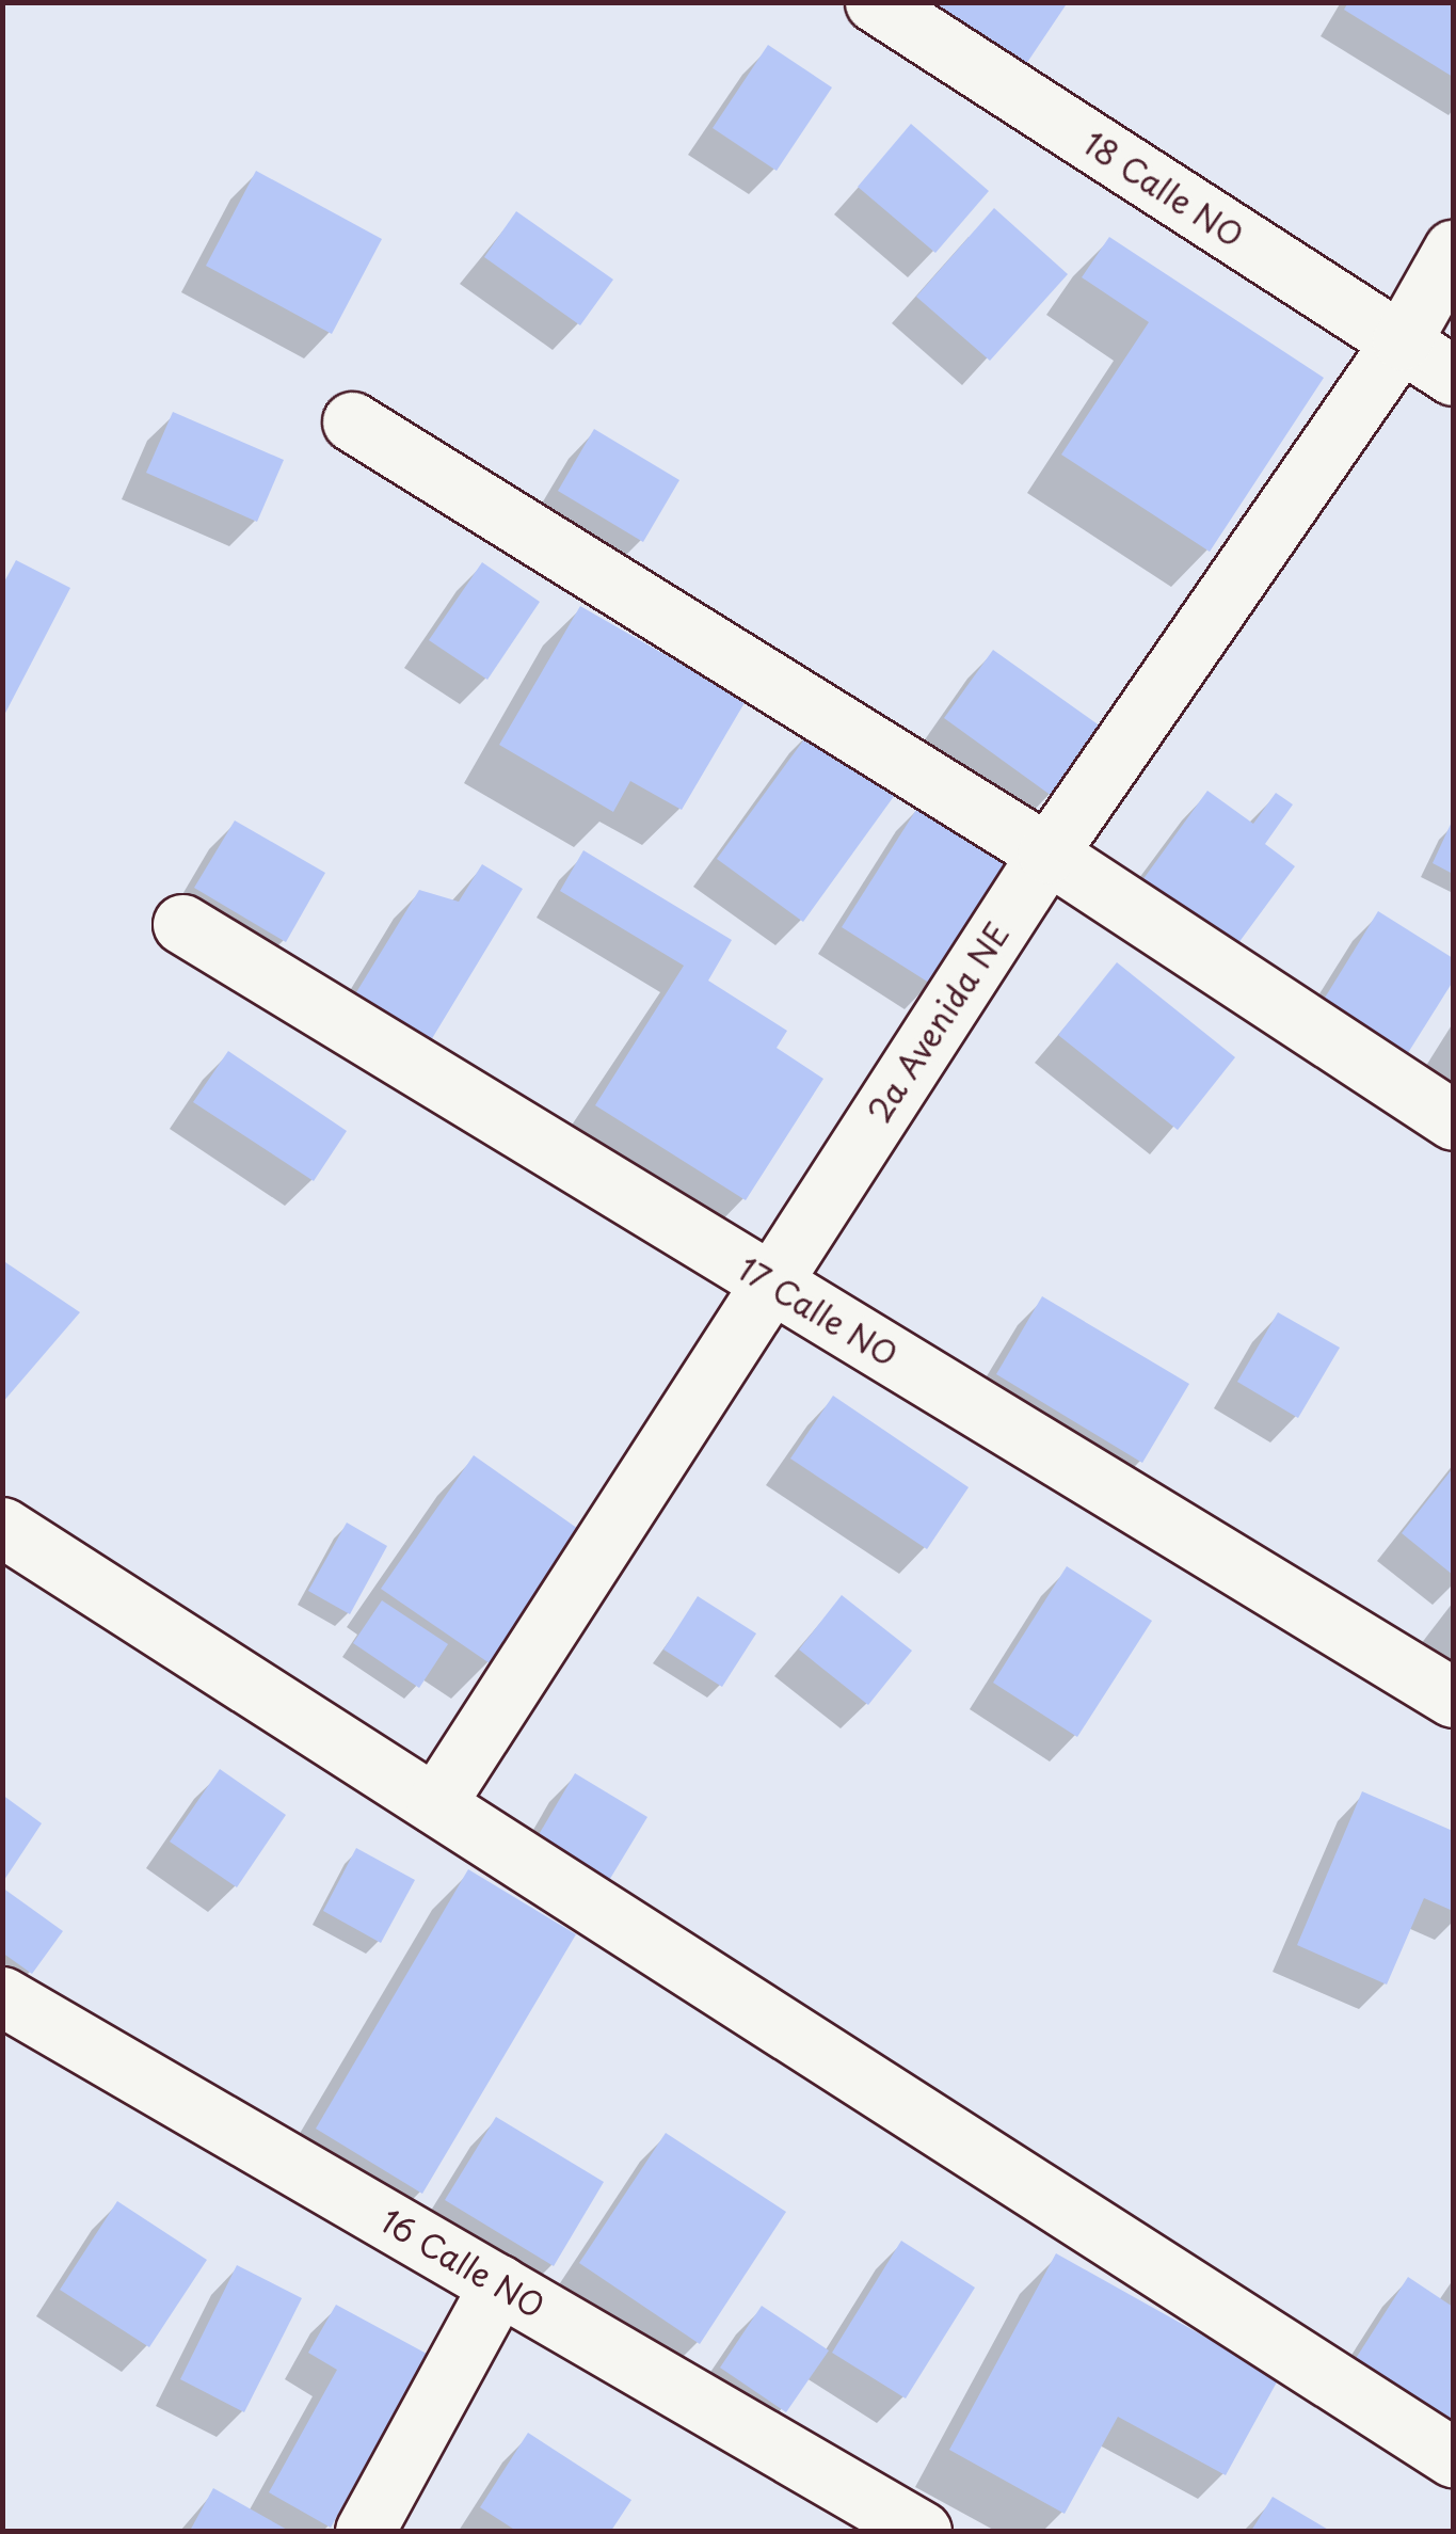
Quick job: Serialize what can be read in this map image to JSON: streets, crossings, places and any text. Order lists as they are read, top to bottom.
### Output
{
  "streets": {
    "street": [
      "18 Calle NO",
      "2a Avenida NE",
      "17 Calle NO",
      "16 Calle NO"
    ]
  },
  "crossings": [
    ["18 Calle NO", "2a Avenida NE"],
    ["2a Avenida NE", "17 Calle NO"]
  ]
}
